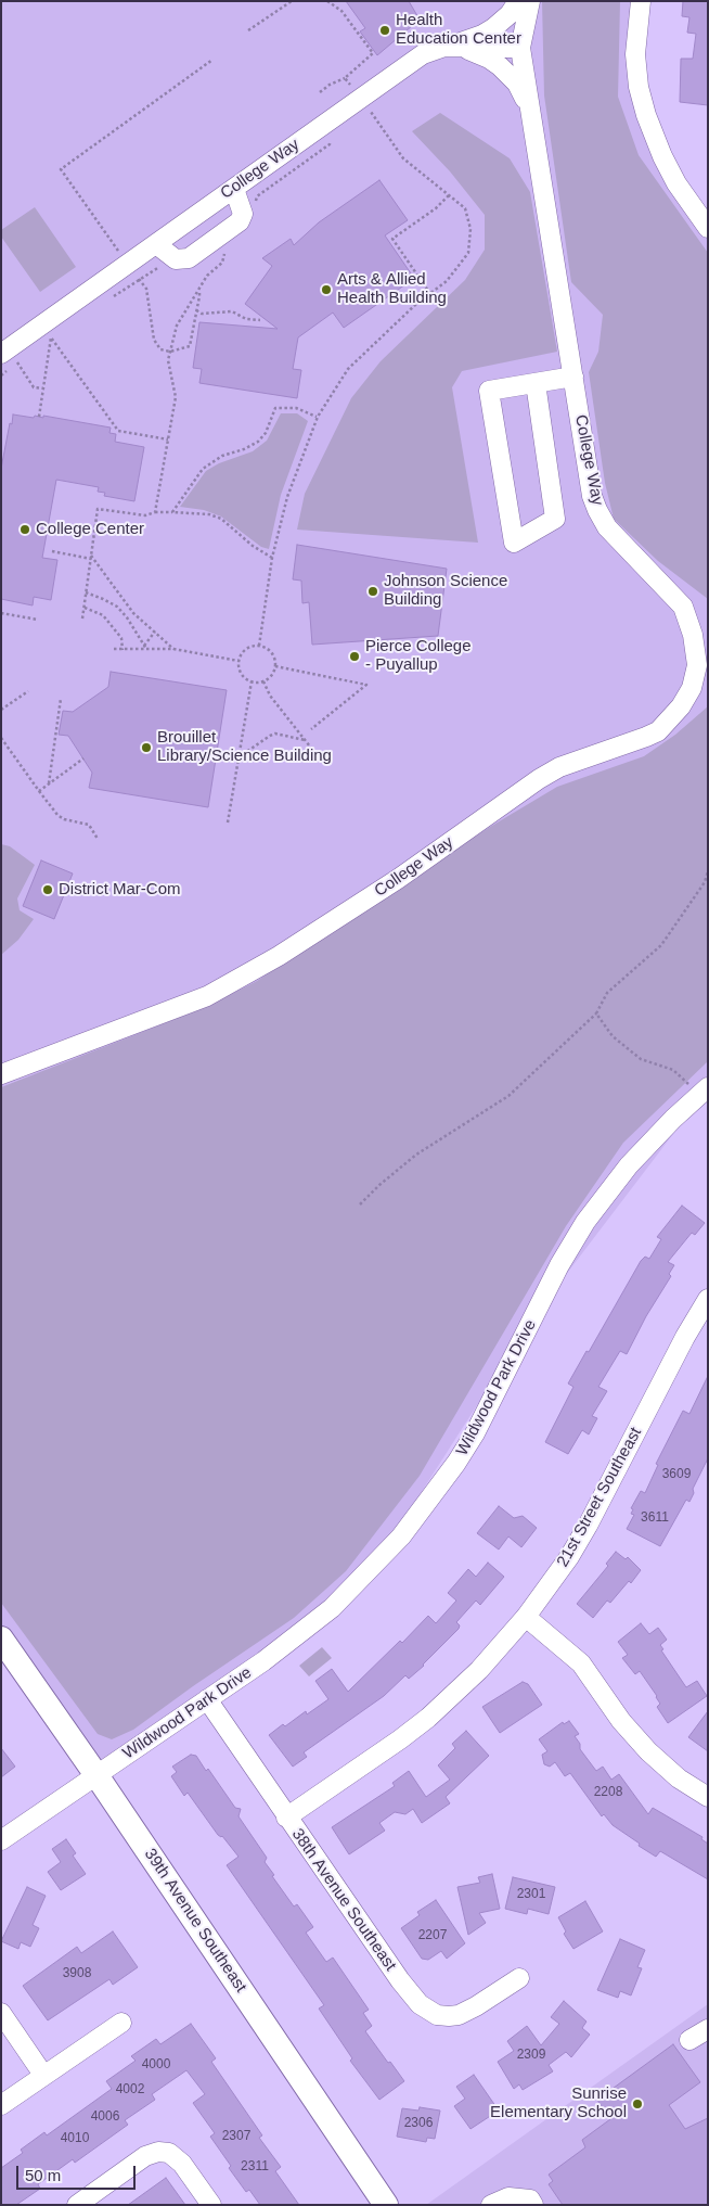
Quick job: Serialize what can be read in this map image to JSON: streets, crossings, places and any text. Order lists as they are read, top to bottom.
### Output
{
  "streets": {
    "main road": ["39th Avenue Southeast"],
    "street": [
      "College Way",
      "Wildwood Park Drive",
      "21st Street Southeast",
      "38th Avenue Southeast"
    ]
  },
  "crossings": [
    ["Wildwood Park Drive", "38th Avenue Southeast"],
    ["Wildwood Park Drive", "39th Avenue Southeast"],
    ["21st Street Southeast", "38th Avenue Southeast"]
  ],
  "places": [
    "Health Education Center",
    "Arts & Allied Health Building",
    "College Center",
    "Johnson Science Building",
    "Pierce College - Puyallup",
    "Brouillet Library/Science Building",
    "District Mar-Com",
    "Sunrise Elementary School"
  ],
  "house_numbers": [
    "3609",
    "3611",
    "2208",
    "2301",
    "2207",
    "3908",
    "2309",
    "4000",
    "4002",
    "4006",
    "2306",
    "2307",
    "4010",
    "2311"
  ],
  "scale_bar": "50 m"
}
